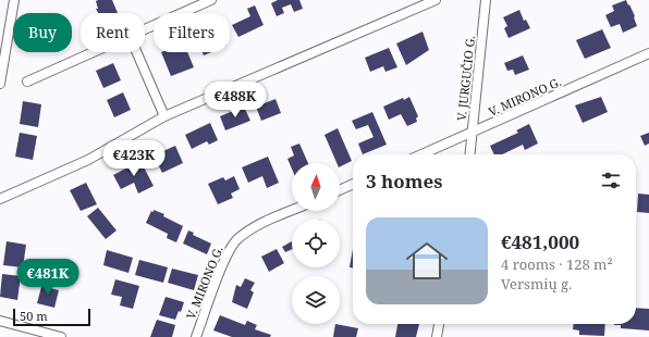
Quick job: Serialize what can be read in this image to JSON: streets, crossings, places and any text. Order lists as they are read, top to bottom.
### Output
{
  "streets": {
    "street": ["V. JURGUČIO G.", "V. MIRONO G."]
  },
  "crossings": [
    ["V. JURGUČIO G.", "V. MIRONO G."]
  ],
  "scale_bar": "50 m",
  "north": "top",
  "page": {
    "chip": ["Buy", "Rent", "Filters"],
    "price": ["€488K", "€423K", "€481K"],
    "heading": "3 homes",
    "list": [
      {
        "name": "€481,000",
        "note": "4 rooms · 128 m² · Versmių g."
      }
    ],
    "scale": "50 m"
  }
}
